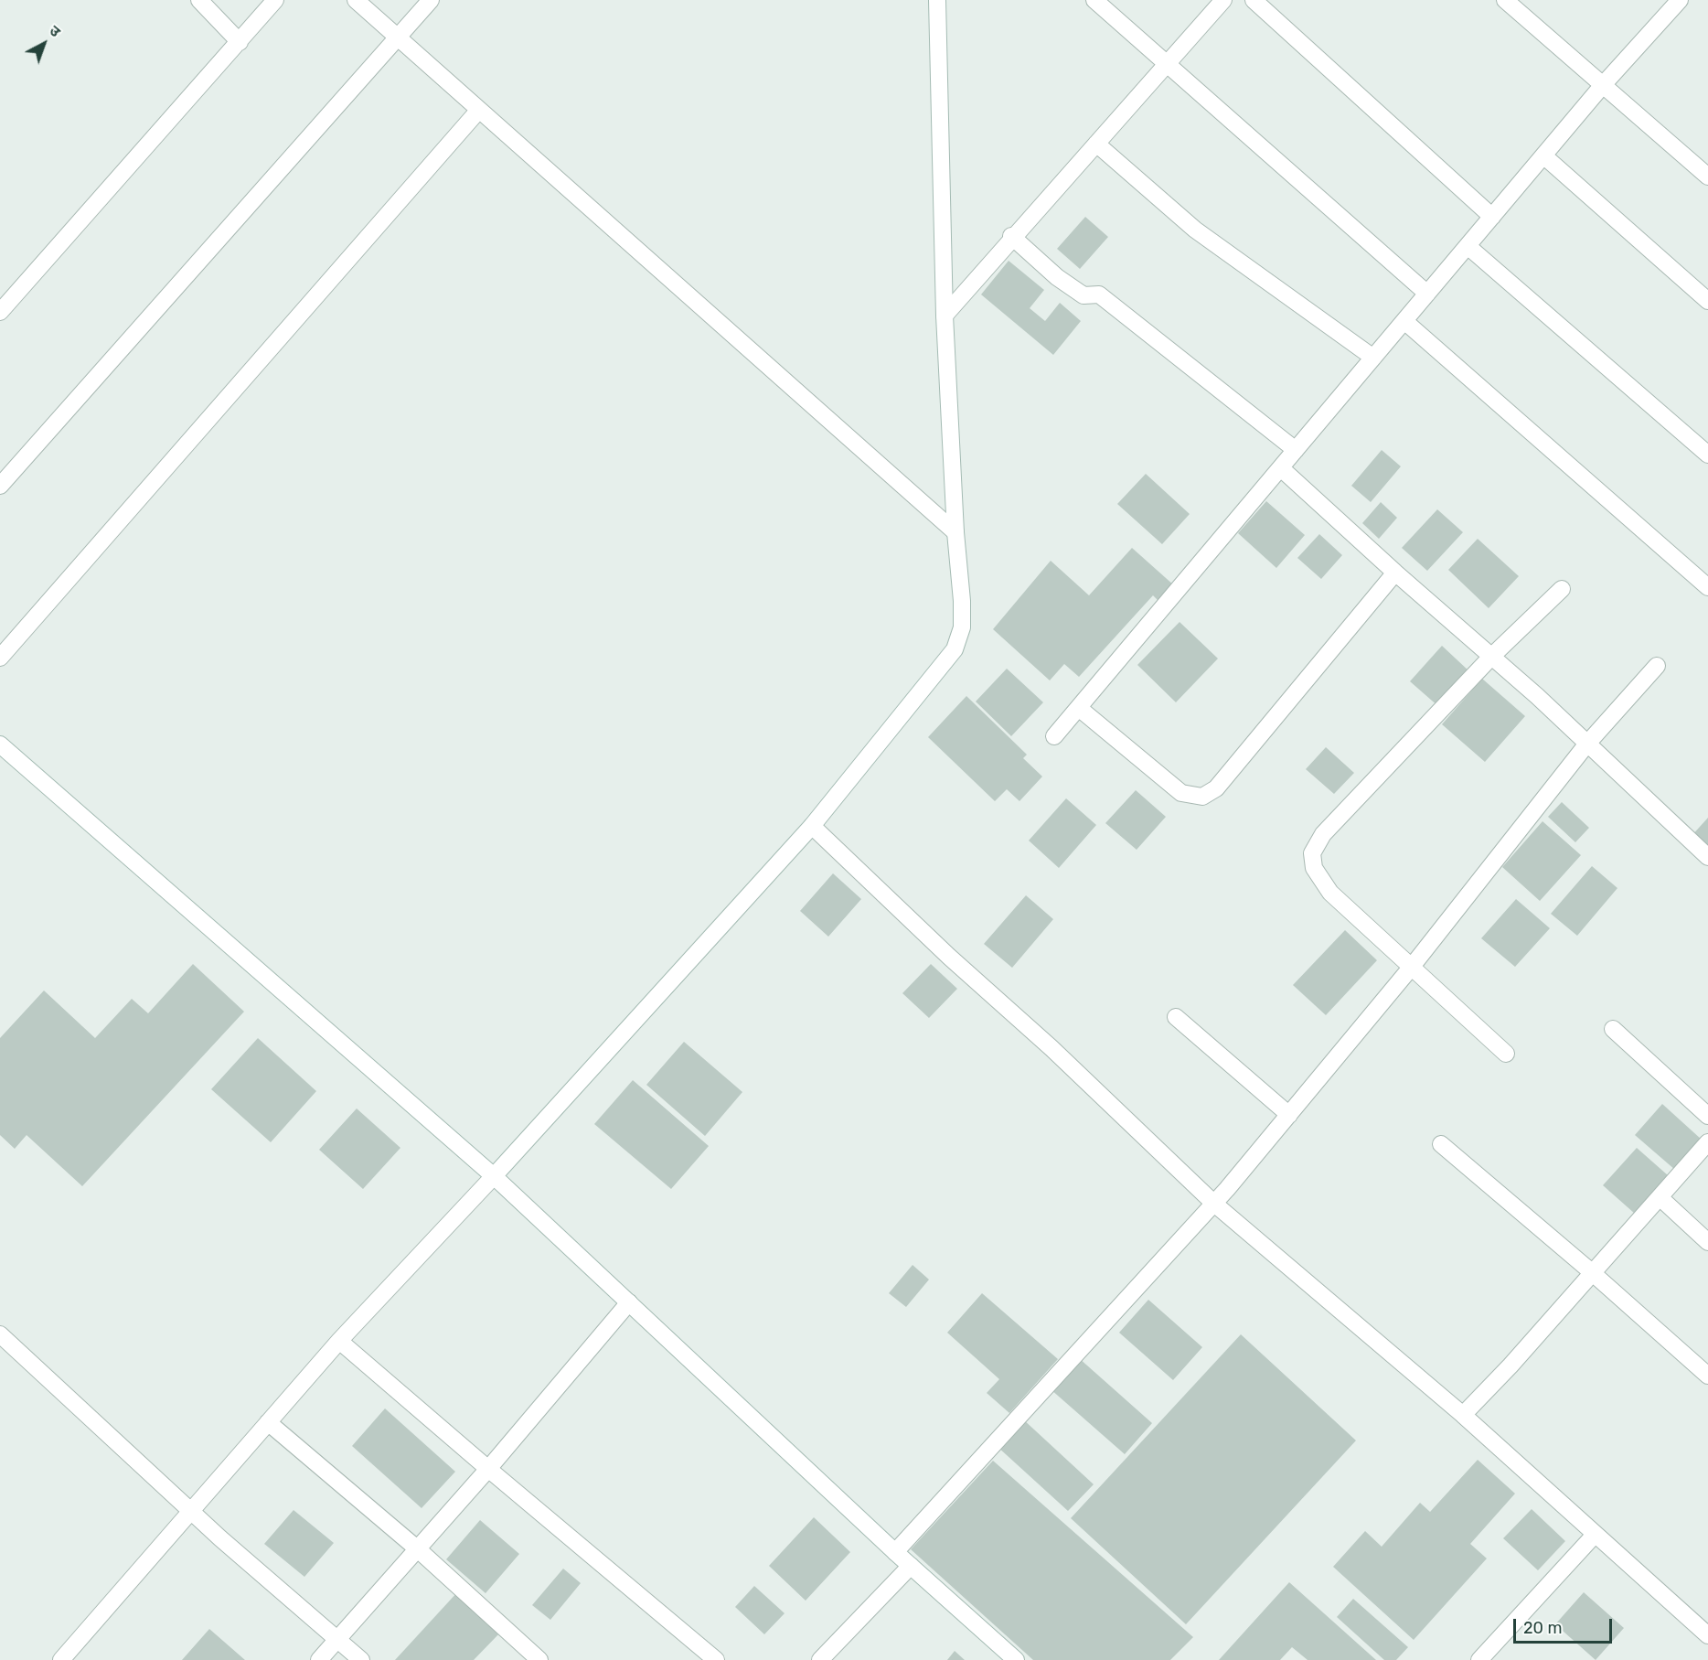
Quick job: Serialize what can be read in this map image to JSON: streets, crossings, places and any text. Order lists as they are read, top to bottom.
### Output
{
  "scale_bar": "20 m",
  "north": "top right"
}
